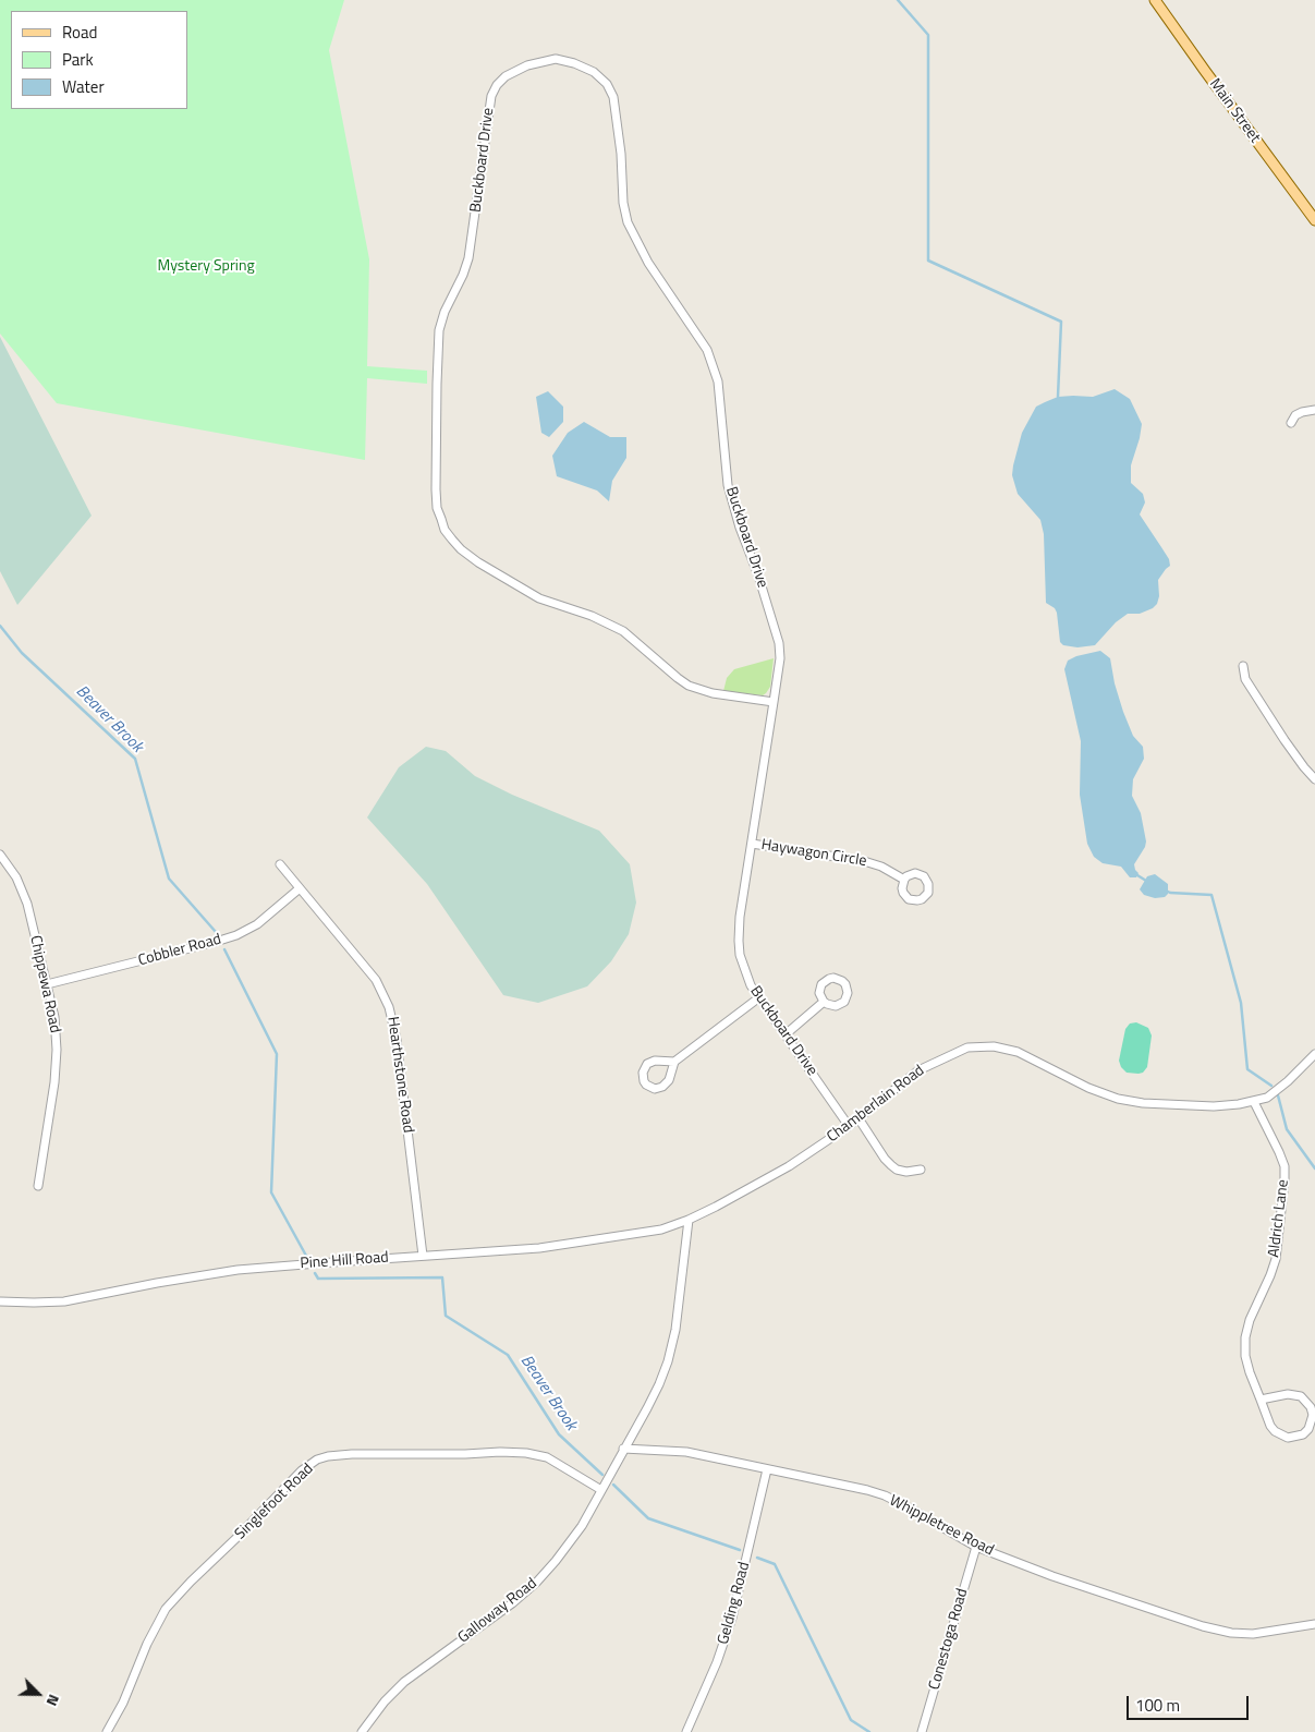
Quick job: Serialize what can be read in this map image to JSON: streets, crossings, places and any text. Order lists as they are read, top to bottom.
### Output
{
  "streets": {
    "main road": ["Main Street"],
    "street": [
      "Buckboard Drive",
      "Haywagon Circle",
      "Cobbler Road",
      "Chippewa Road",
      "Hearthstone Road",
      "Chamberlain Road",
      "Aldrich Lane",
      "Pine Hill Road",
      "Singlefoot Road",
      "Whippletree Road",
      "Gelding Road",
      "Galloway Road",
      "Conestoga Road"
    ]
  },
  "crossings": [
    ["Buckboard Drive", "Haywagon Circle"],
    ["Buckboard Drive", "Chamberlain Road"],
    ["Cobbler Road", "Chippewa Road"],
    ["Cobbler Road", "Hearthstone Road"],
    ["Hearthstone Road", "Pine Hill Road"],
    ["Chamberlain Road", "Aldrich Lane"],
    ["Chamberlain Road", "Pine Hill Road"],
    ["Chamberlain Road", "Galloway Road"],
    ["Pine Hill Road", "Galloway Road"],
    ["Singlefoot Road", "Galloway Road"],
    ["Whippletree Road", "Gelding Road"],
    ["Whippletree Road", "Galloway Road"],
    ["Whippletree Road", "Conestoga Road"]
  ],
  "water": ["Beaver Brook"],
  "parks": ["Mystery Spring"],
  "legend": ["Road", "Park", "Water"],
  "scale_bar": "100 m",
  "north": "bottom right"
}
